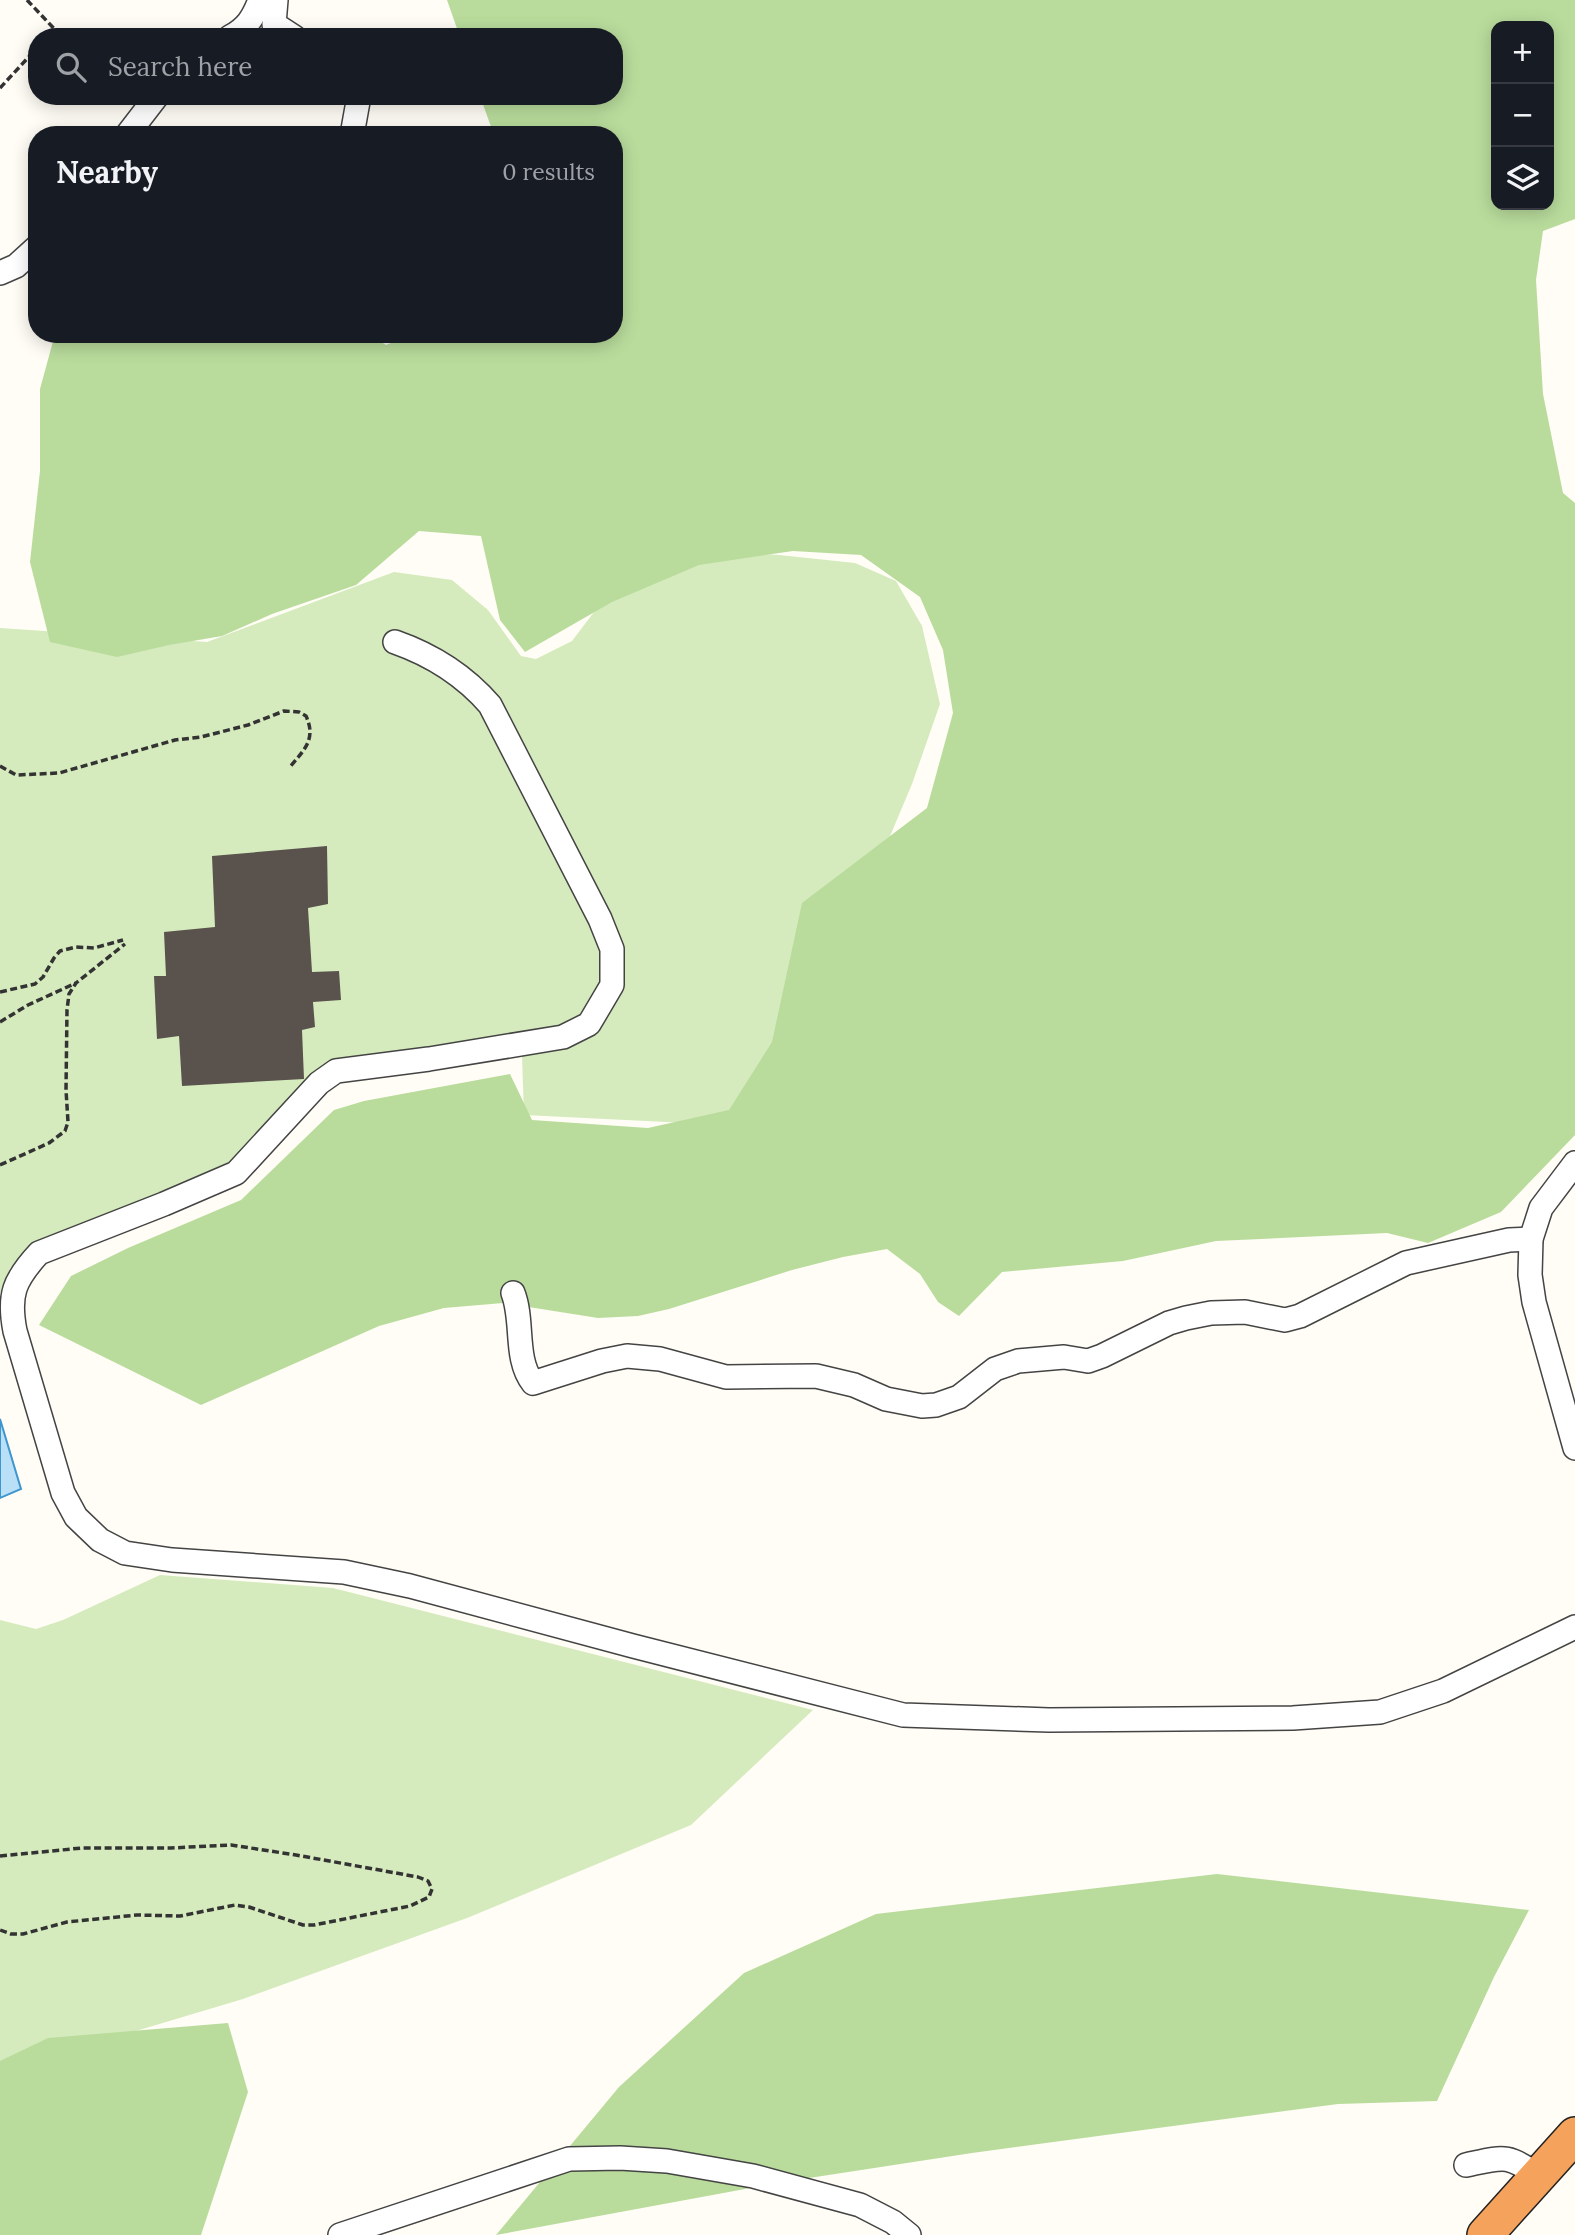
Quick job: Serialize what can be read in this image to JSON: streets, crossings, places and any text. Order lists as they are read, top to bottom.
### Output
{
  "page": {
    "map_buttons": ["+", "−"],
    "search": "Search here",
    "heading": ["Nearby", "0 results"]
  }
}
